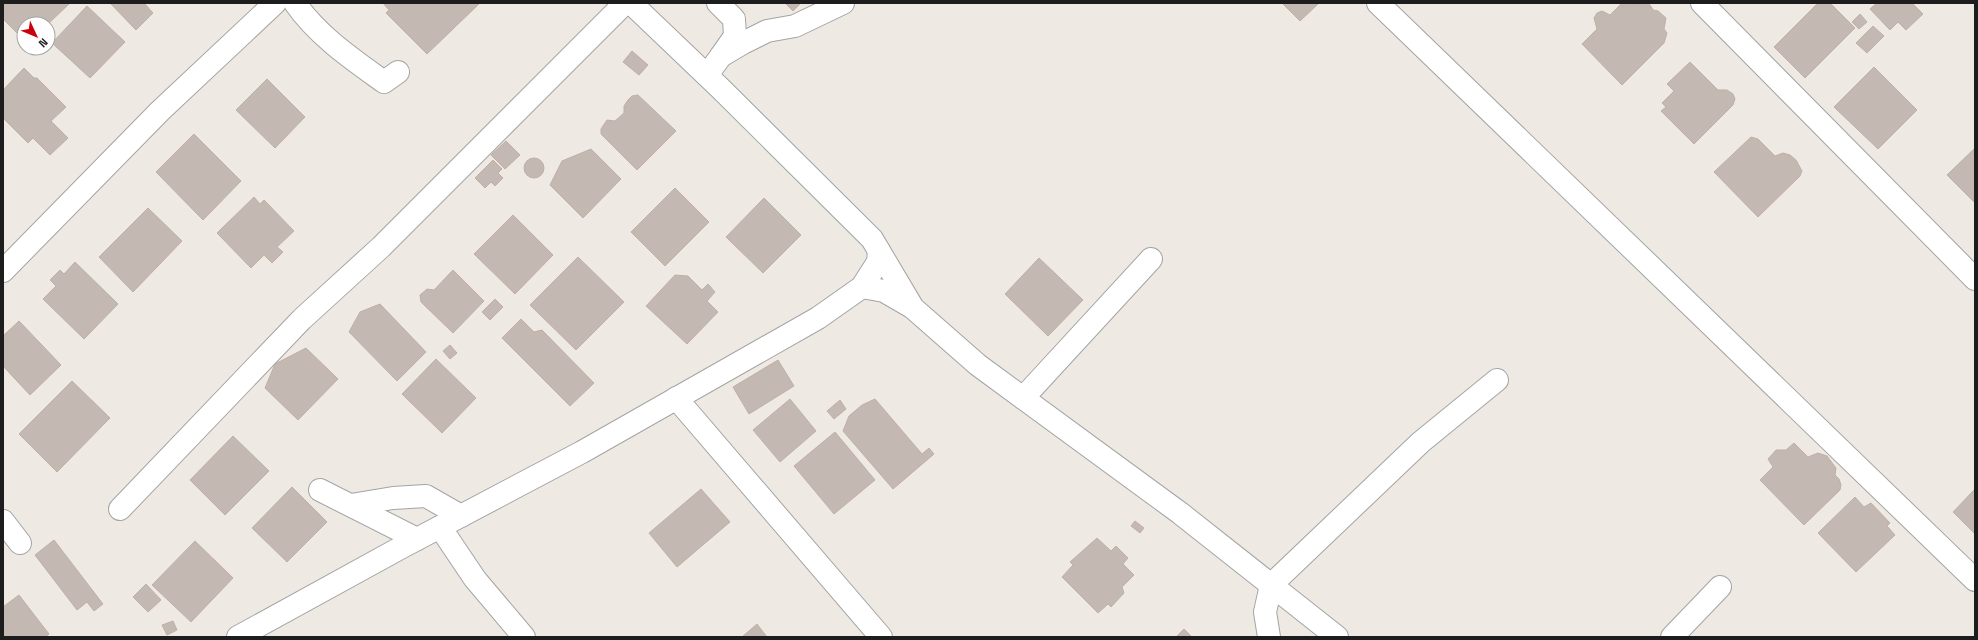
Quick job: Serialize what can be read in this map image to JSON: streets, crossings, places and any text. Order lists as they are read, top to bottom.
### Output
{
  "north": "bottom right"
}
